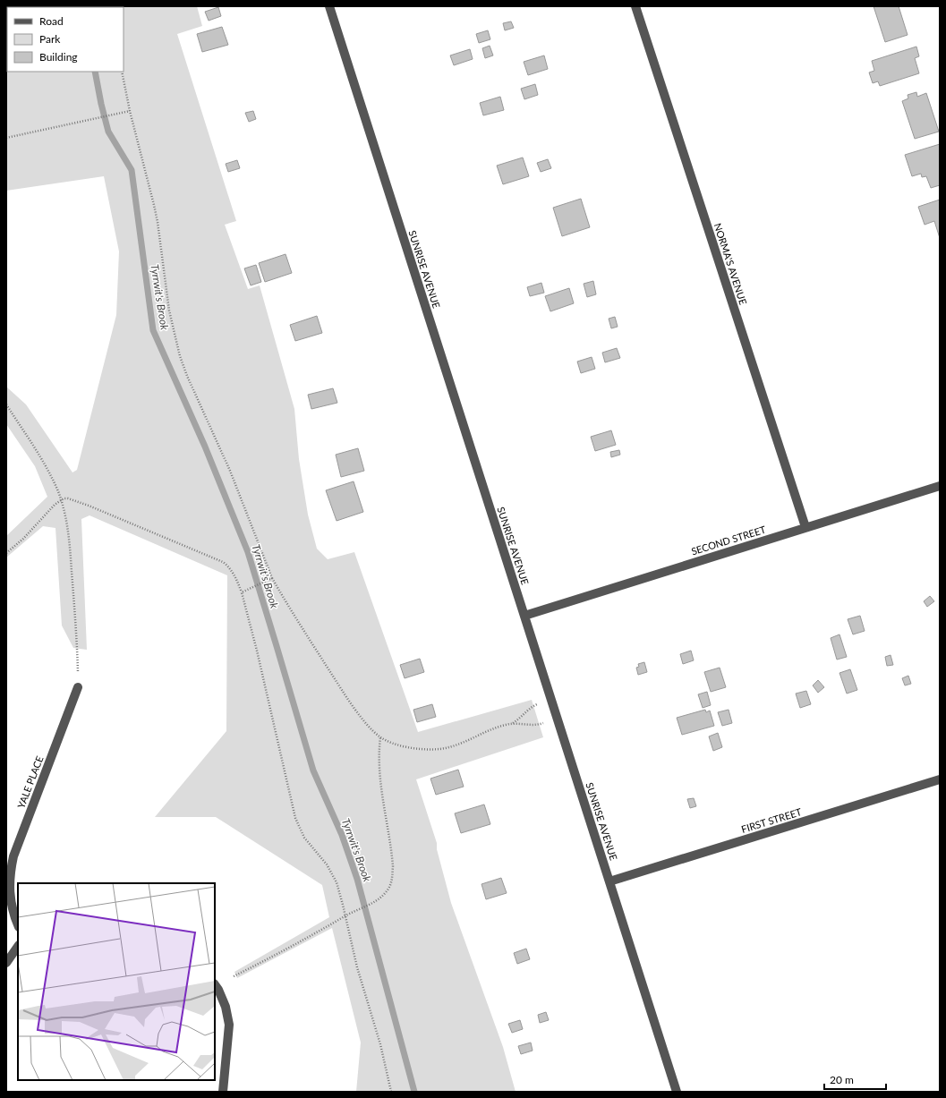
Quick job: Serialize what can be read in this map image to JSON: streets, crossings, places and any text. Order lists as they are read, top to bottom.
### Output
{
  "streets": {
    "street": [
      "NORMA'S AVENUE",
      "SUNRISE AVENUE",
      "SECOND STREET",
      "YALE PLACE",
      "FIRST STREET"
    ]
  },
  "crossings": [
    ["NORMA'S AVENUE", "SECOND STREET"],
    ["SUNRISE AVENUE", "SECOND STREET"],
    ["SUNRISE AVENUE", "FIRST STREET"]
  ],
  "water": ["Tyrrwit's Brook"],
  "legend": ["Road", "Park", "Building"],
  "scale_bar": "20 m"
}
